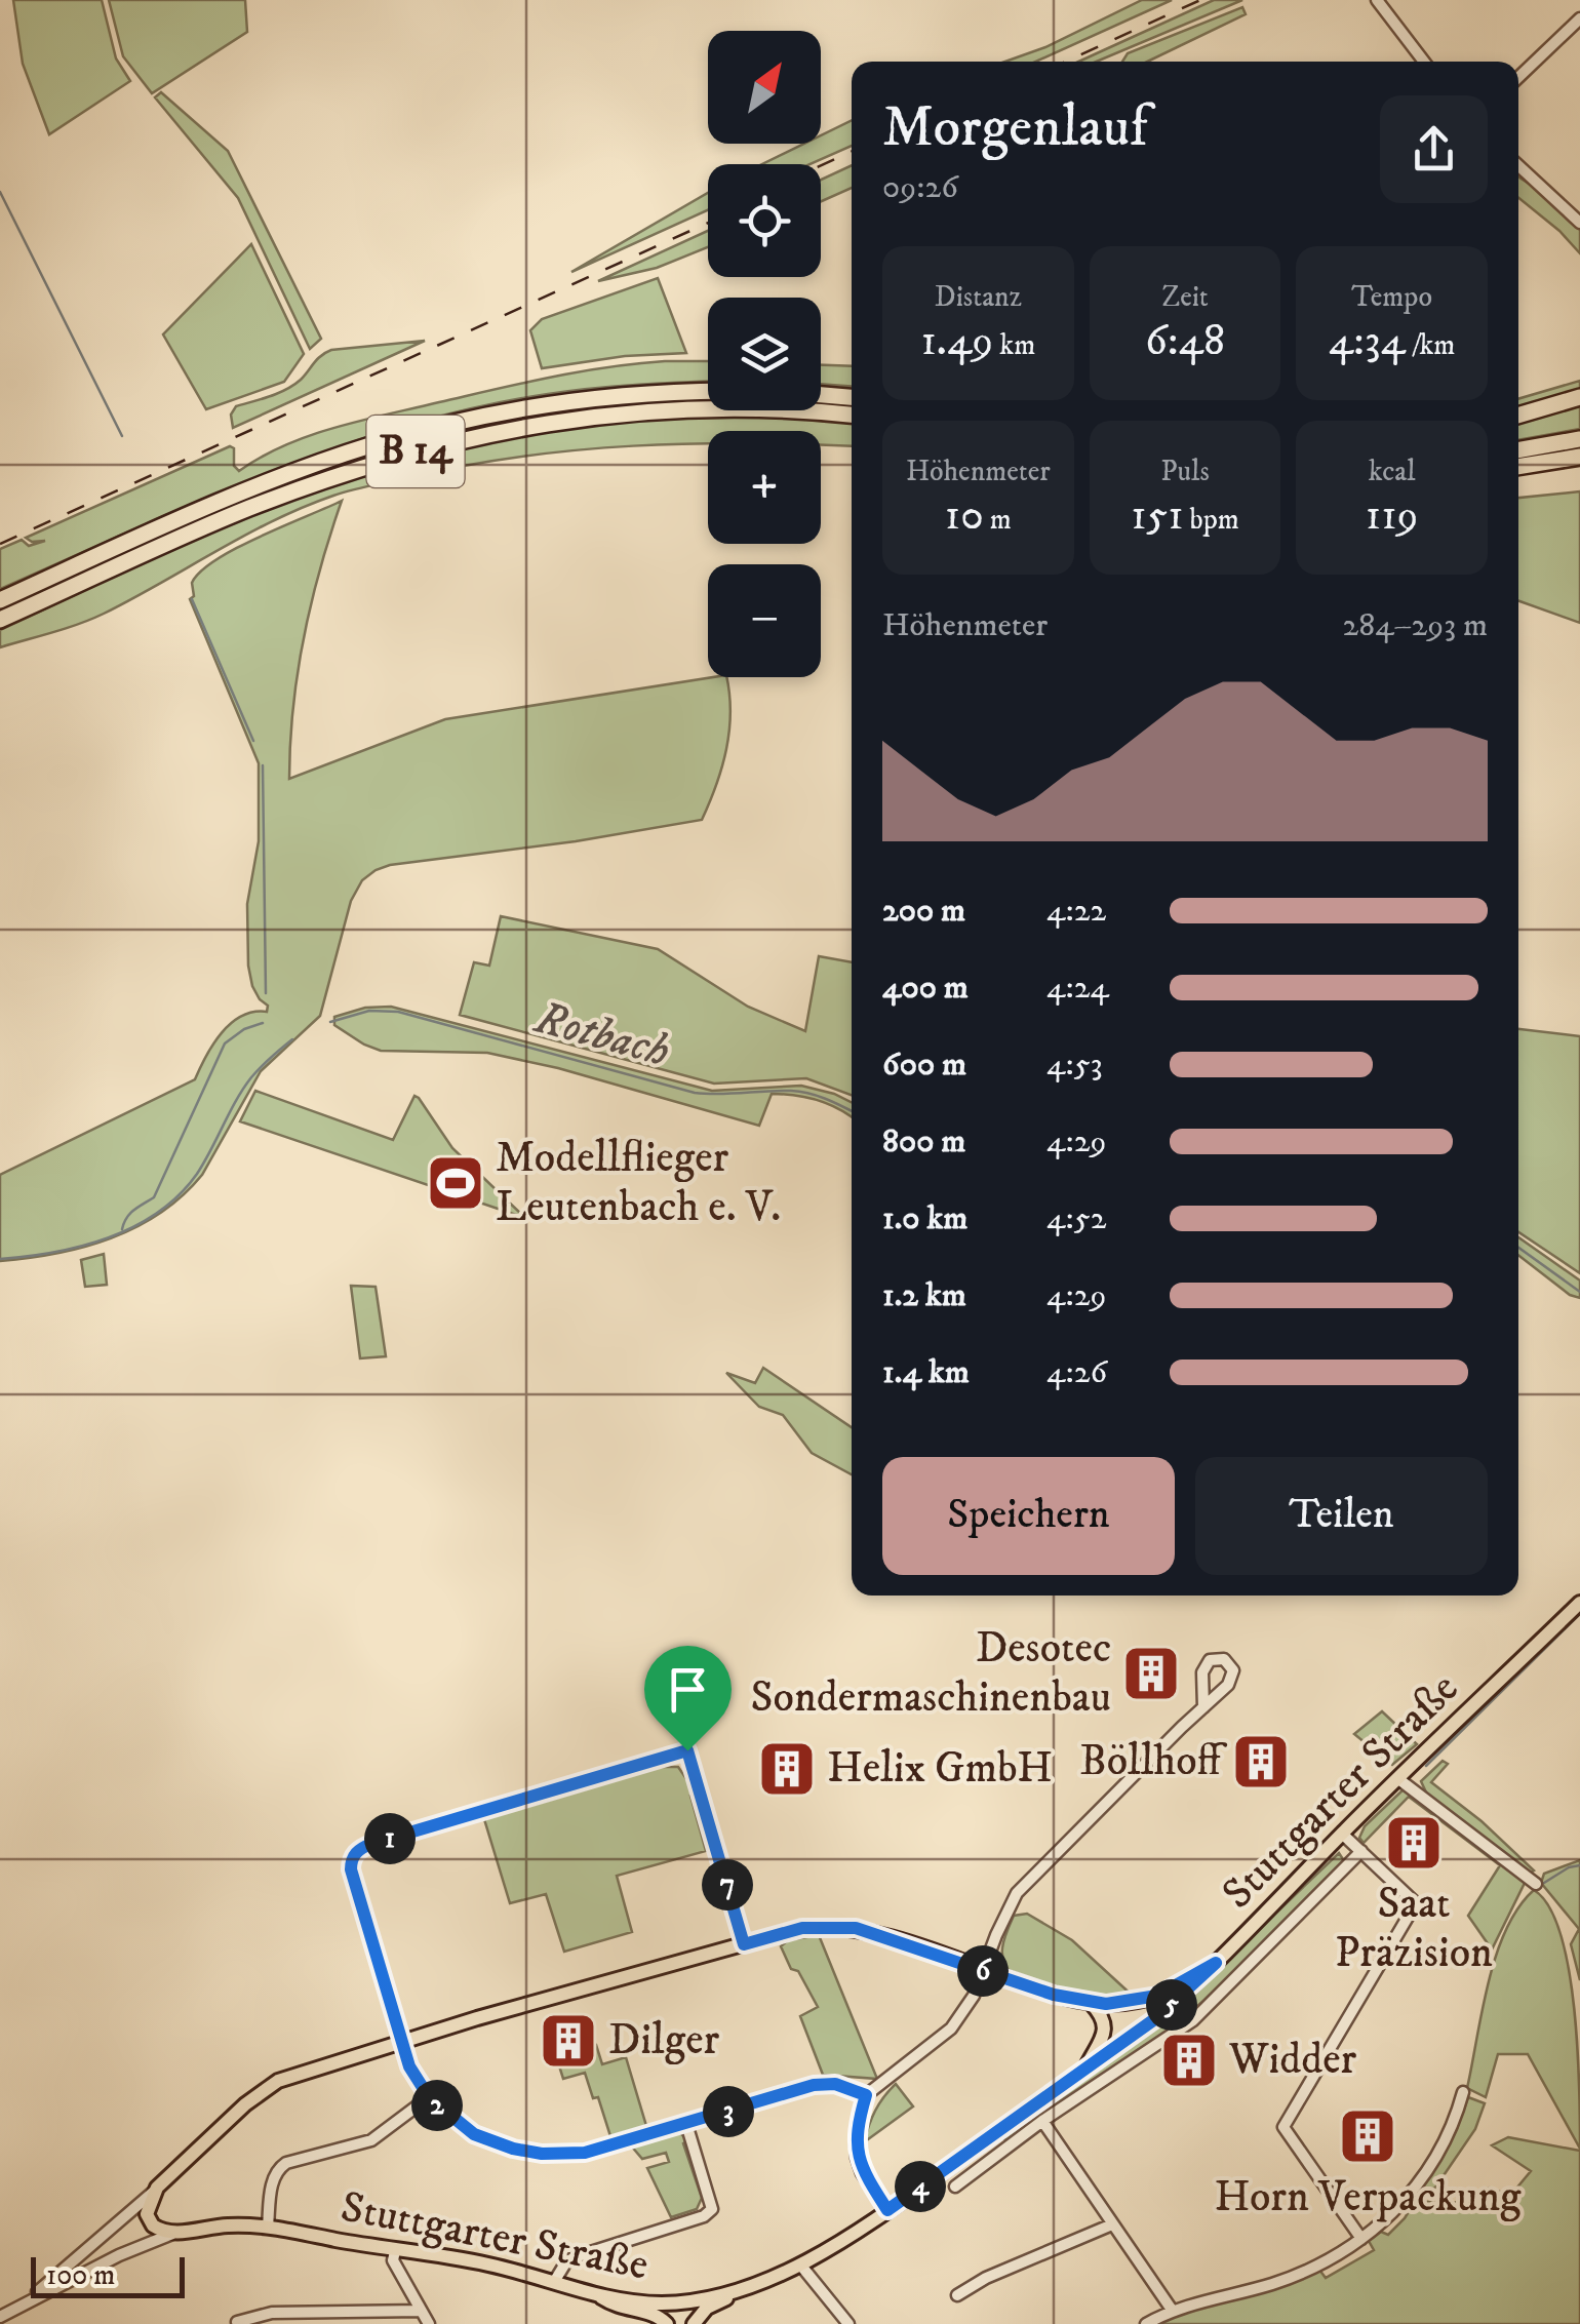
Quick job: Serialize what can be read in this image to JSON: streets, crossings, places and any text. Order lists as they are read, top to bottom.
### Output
{
  "streets": {
    "highway": ["B 14"],
    "main road": ["Stuttgarter Straße"]
  },
  "water": ["Rotbach"],
  "places": {
    "sports": ["Modellflieger Leutenbach e. V."],
    "building": [
      "Desotec Sondermaschinenbau",
      "Böllhoff",
      "Helix GmbH",
      "Saat Präzision",
      "Dilger",
      "Widder",
      "Horn Verpackung"
    ]
  },
  "scale_bar": "100 m",
  "north": "top right",
  "page": {
    "map_buttons": ["+", "−"],
    "heading": ["Morgenlauf", "09:26"],
    "stats": [
      ["Distanz", "1.49 km"],
      ["Zeit", "6:48"],
      ["Tempo", "4:34 /km"],
      ["Höhenmeter", "10 m"],
      ["Puls", "151 bpm"],
      ["kcal", "119"]
    ],
    "chart": ["Höhenmeter", "284–293 m"],
    "list": [
      {
        "name": "200 m",
        "note": "4:22"
      },
      {
        "name": "400 m",
        "note": "4:24"
      },
      {
        "name": "600 m",
        "note": "4:53"
      },
      {
        "name": "800 m",
        "note": "4:29"
      },
      {
        "name": "1.0 km",
        "note": "4:52"
      },
      {
        "name": "1.2 km",
        "note": "4:29"
      },
      {
        "name": "1.4 km",
        "note": "4:26"
      }
    ],
    "buttons": ["Speichern", "Teilen"],
    "pins": [
      "1",
      "7",
      "6",
      "5",
      "2",
      "3",
      "4"
    ],
    "scale": "100 m"
  }
}
